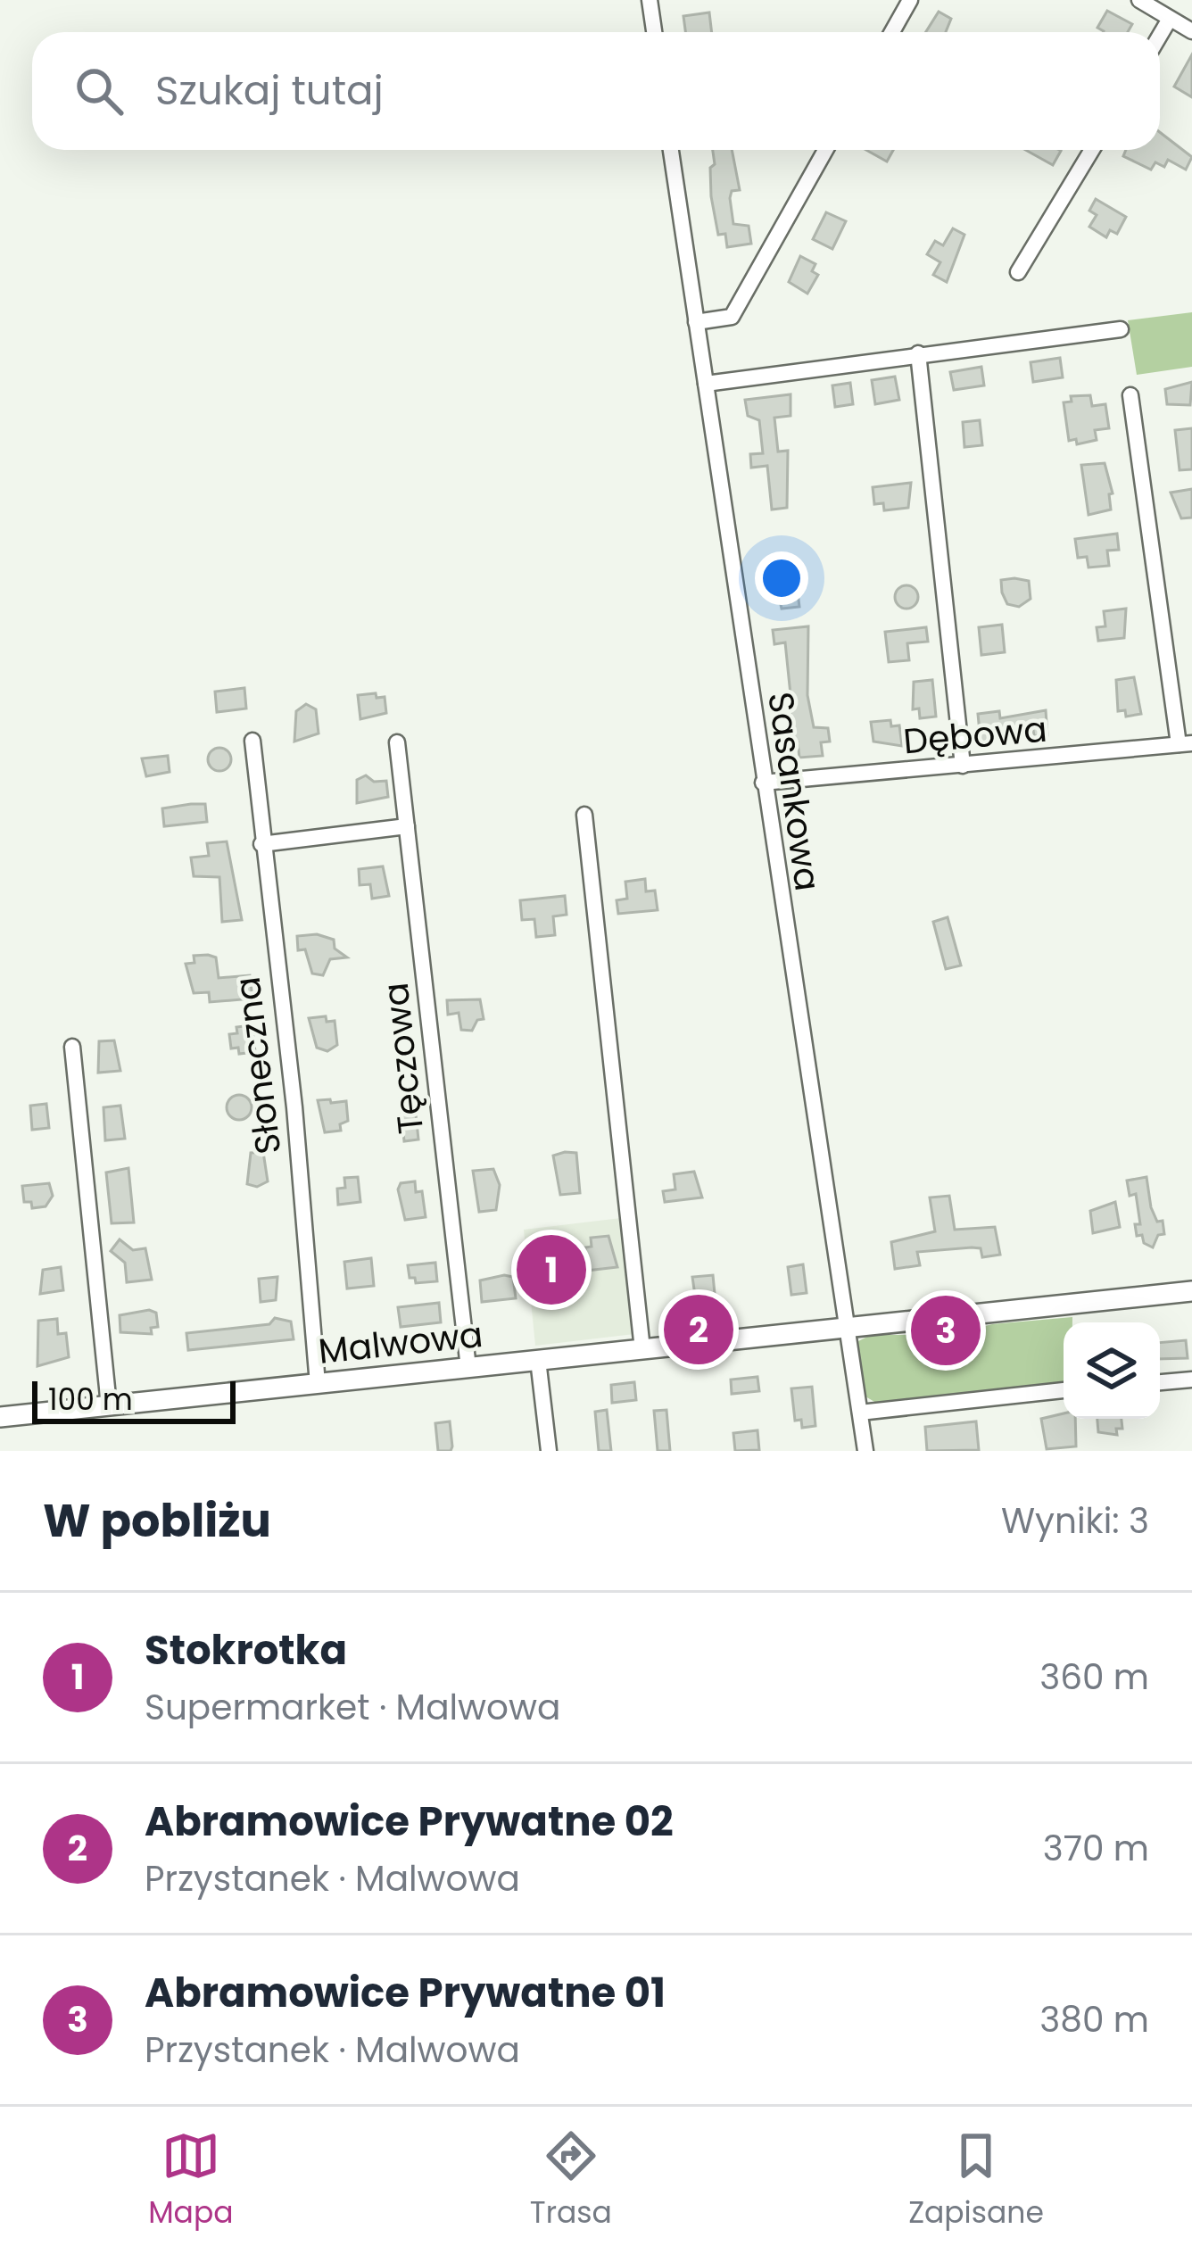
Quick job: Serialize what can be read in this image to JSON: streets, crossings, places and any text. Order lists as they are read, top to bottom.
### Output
{
  "streets": {
    "street": [
      "Dębowa",
      "Sasankowa",
      "Tęczowa",
      "Słoneczna",
      "Malwowa"
    ]
  },
  "crossings": [
    ["Dębowa", "Sasankowa"],
    ["Sasankowa", "Malwowa"],
    ["Tęczowa", "Malwowa"],
    ["Słoneczna", "Malwowa"]
  ],
  "scale_bar": "100 m",
  "page": {
    "search": "Szukaj tutaj",
    "pins": ["1", "2", "3"],
    "scale": "100 m",
    "heading": ["W pobliżu", "Wyniki: 3"],
    "list": [
      {
        "mark": "1",
        "name": "Stokrotka",
        "note": "Supermarket · Malwowa",
        "value": "360 m"
      },
      {
        "mark": "2",
        "name": "Abramowice Prywatne 02",
        "note": "Przystanek · Malwowa",
        "value": "370 m"
      },
      {
        "mark": "3",
        "name": "Abramowice Prywatne 01",
        "note": "Przystanek · Malwowa",
        "value": "380 m"
      }
    ],
    "nav": ["Mapa", "Trasa", "Zapisane"]
  }
}
